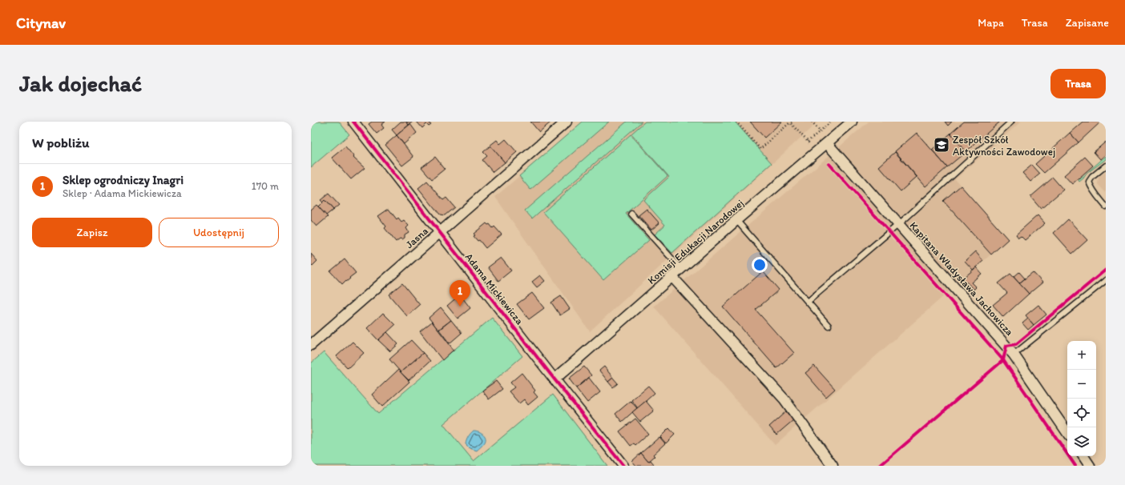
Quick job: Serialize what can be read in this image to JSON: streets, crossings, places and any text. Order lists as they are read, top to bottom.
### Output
{
  "streets": {
    "street": [
      "Jasna",
      "Komisji Edukacji Narodowej",
      "Kapitana Władysława Jachowicza",
      "Adama Mickiewicza"
    ]
  },
  "crossings": [
    ["Jasna", "Adama Mickiewicza"],
    ["Komisji Edukacji Narodowej", "Kapitana Władysława Jachowicza"],
    ["Komisji Edukacji Narodowej", "Adama Mickiewicza"]
  ],
  "places": {
    "school or university": ["Zespół Szkół Aktywności Zawodowej"]
  },
  "page": {
    "header": "Citynav",
    "nav": ["Mapa", "Trasa", "Zapisane"],
    "buttons": [
      "Trasa",
      ["Zapisz", "Udostępnij"]
    ],
    "title": "Jak dojechać",
    "heading": "W pobliżu",
    "list": [
      {
        "mark": "1",
        "name": "Sklep ogrodniczy Inagri",
        "note": "Sklep · Adama Mickiewicza",
        "value": "170 m"
      }
    ],
    "pins": "1",
    "map_buttons": ["+", "−"]
  }
}
